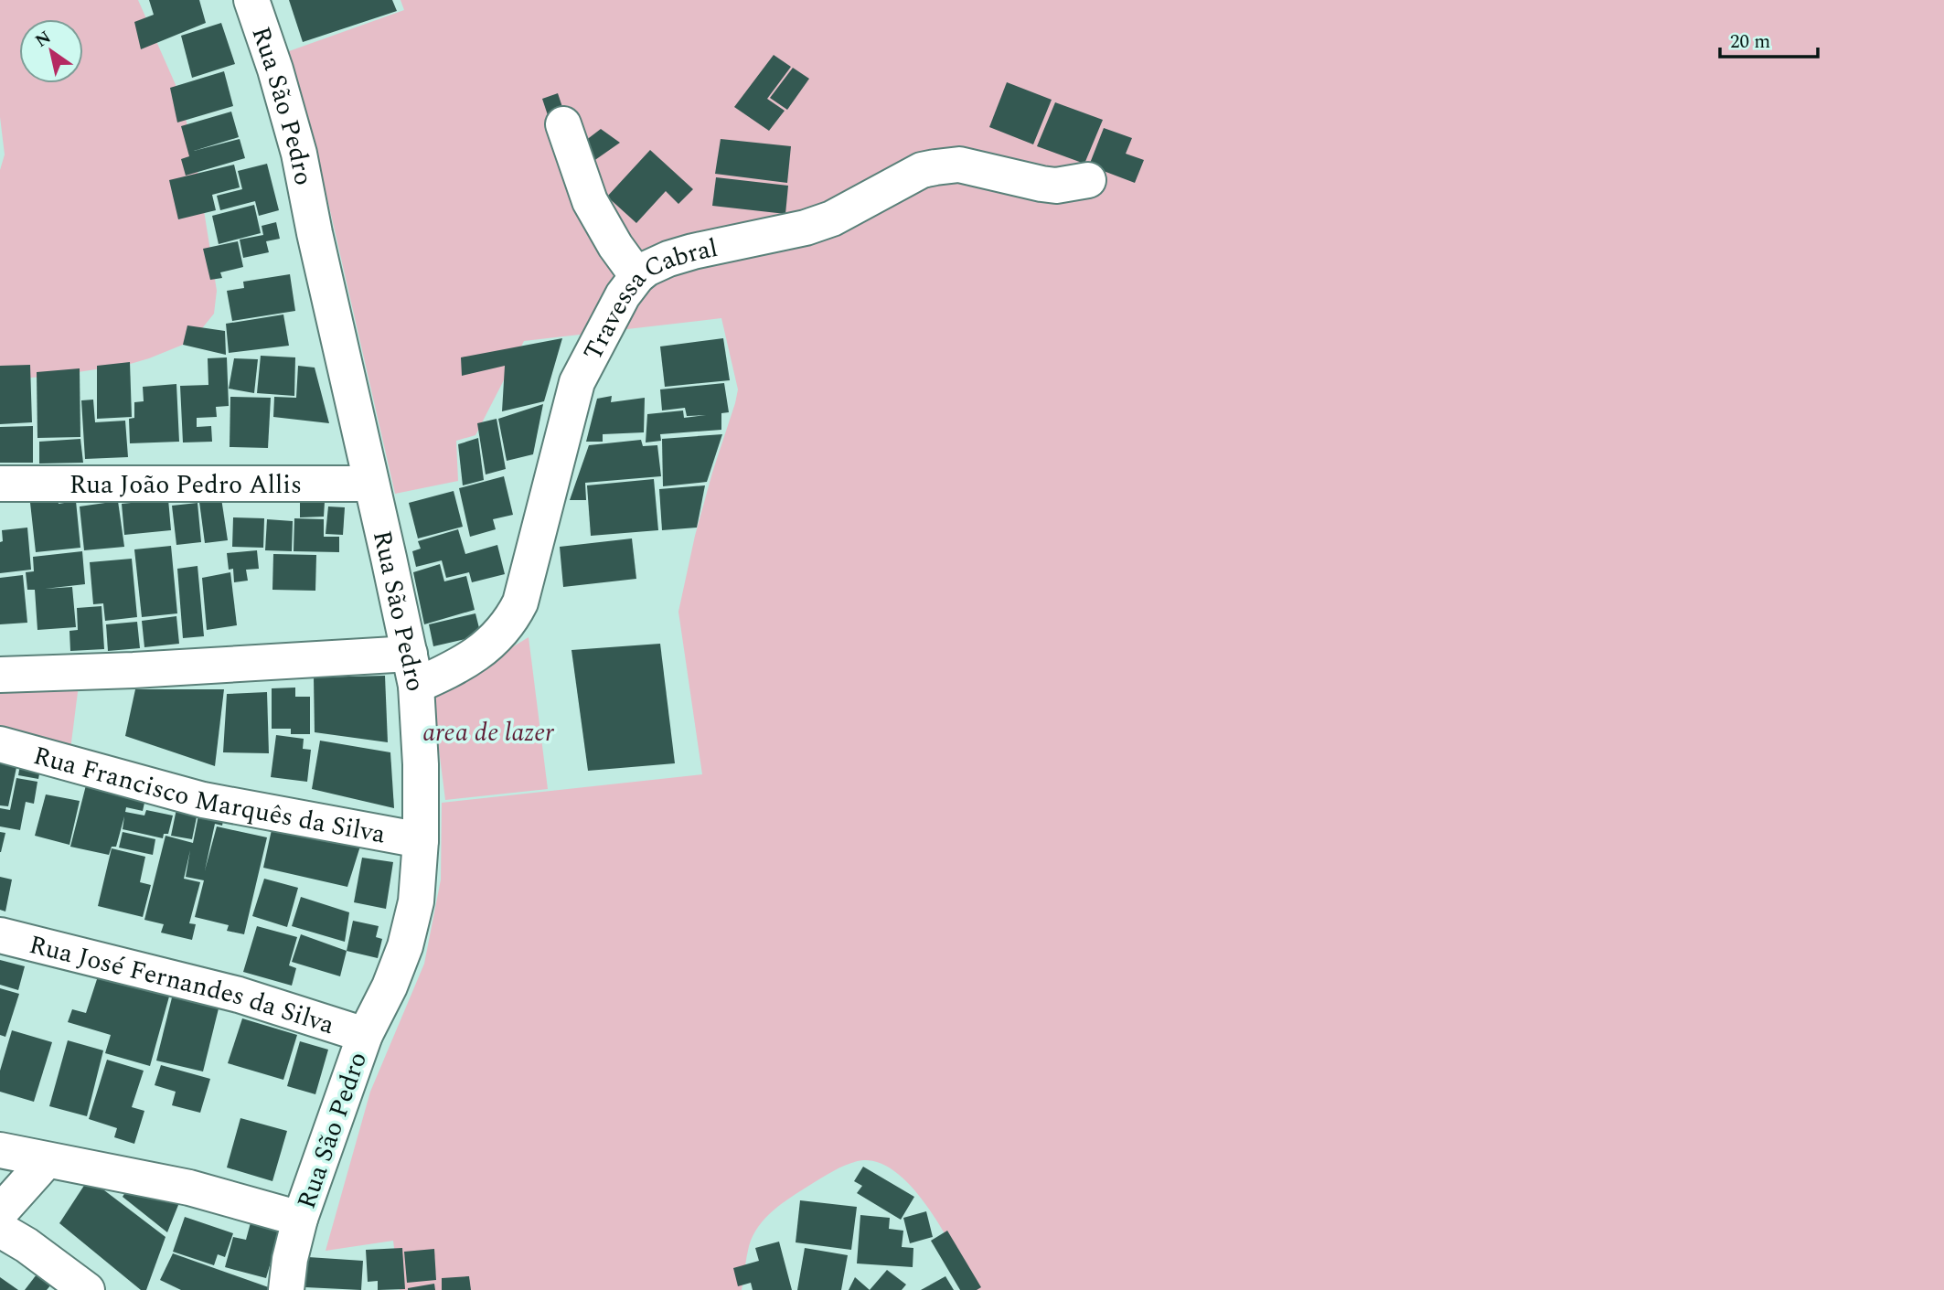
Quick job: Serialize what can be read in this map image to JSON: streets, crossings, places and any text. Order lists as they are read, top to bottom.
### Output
{
  "streets": {
    "street": [
      "Rua São Pedro",
      "Travessa Cabral",
      "Rua João Pedro Allis",
      "Rua Francisco Marquês da Silva",
      "Rua José Fernandes da Silva"
    ]
  },
  "crossings": [
    ["Rua São Pedro", "Travessa Cabral"],
    ["Rua São Pedro", "Rua João Pedro Allis"],
    ["Rua São Pedro", "Rua Francisco Marquês da Silva"],
    ["Rua São Pedro", "Rua José Fernandes da Silva"]
  ],
  "parks": ["area de lazer"],
  "scale_bar": "20 m",
  "north": "top left"
}
